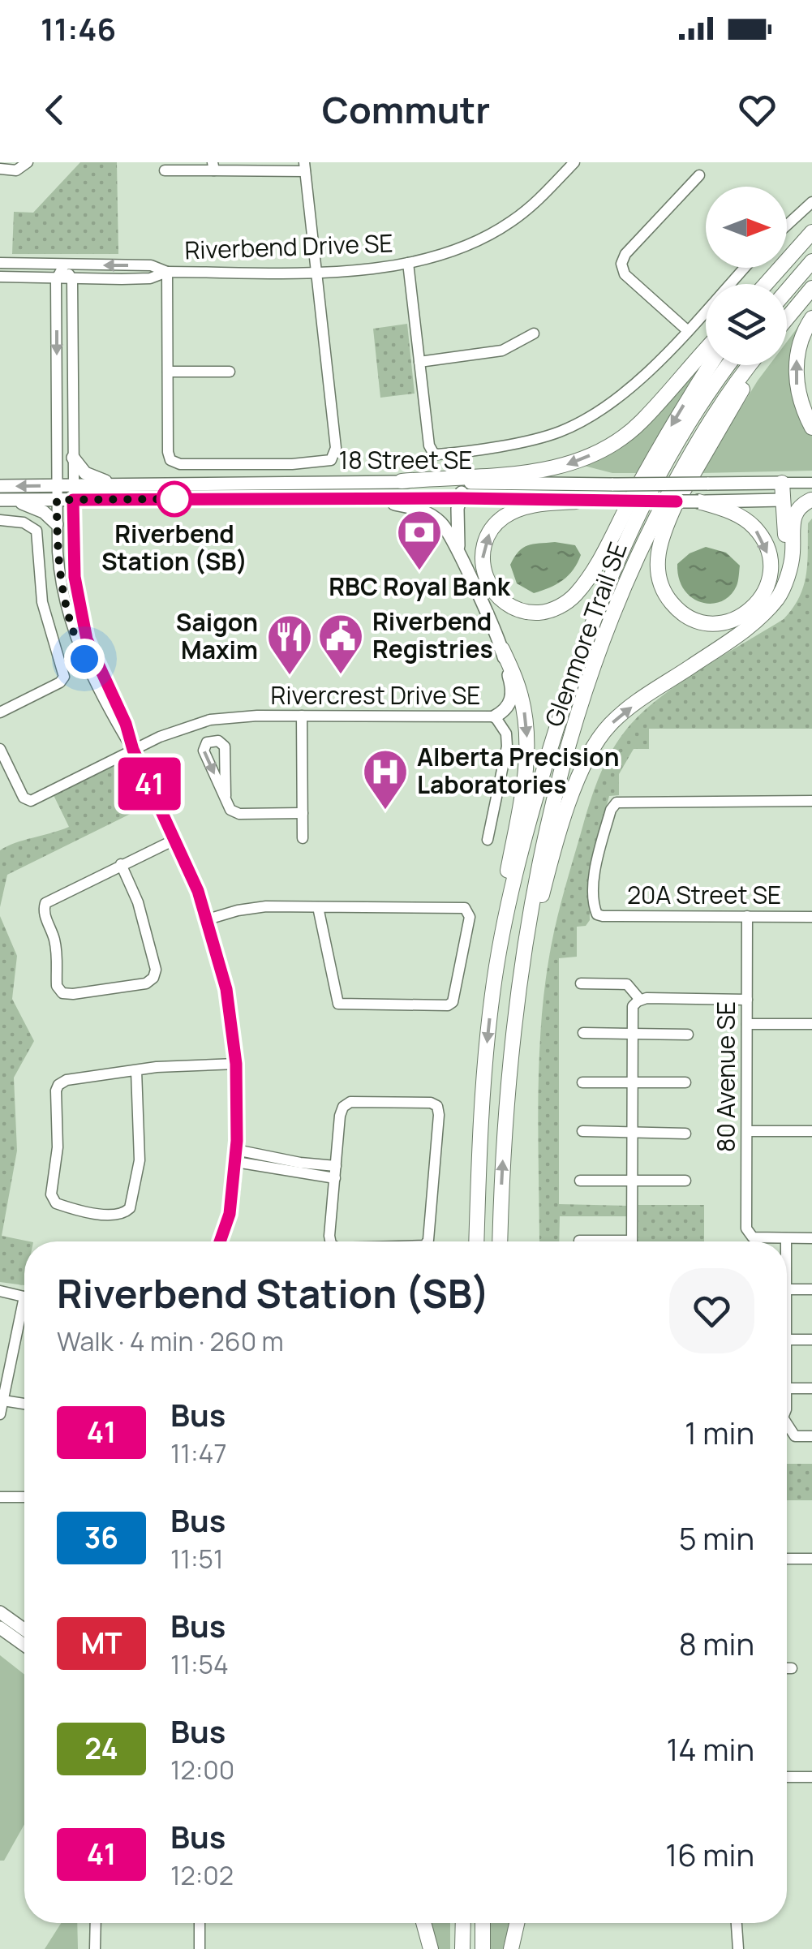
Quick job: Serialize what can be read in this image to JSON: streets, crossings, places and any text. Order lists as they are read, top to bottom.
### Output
{
  "streets": {
    "highway": ["Glenmore Trail SE"],
    "main road": ["18 Street SE"],
    "street": [
      "Riverbend Drive SE",
      "Rivercrest Drive SE",
      "20A Street SE",
      "80 Avenue SE"
    ]
  },
  "crossings": [
    ["20A Street SE", "80 Avenue SE"]
  ],
  "places": {
    "other": ["Riverbend Station (SB)"],
    "bank": ["RBC Royal Bank"],
    "public building": ["Riverbend Registries"],
    "restaurant": ["Saigon Maxim"],
    "hospital": ["Alberta Precision Laboratories"]
  },
  "lines": ["bus line 41"],
  "north": "right",
  "page": {
    "status": "11:46",
    "header": "Commutr",
    "on_map": "41",
    "heading": ["Riverbend Station (SB)", "Walk · 4 min · 260 m"],
    "list": [
      {
        "mark": "41",
        "name": "Bus",
        "note": "11:47",
        "value": "1 min"
      },
      {
        "mark": "36",
        "name": "Bus",
        "note": "11:51",
        "value": "5 min"
      },
      {
        "mark": "MT",
        "name": "Bus",
        "note": "11:54",
        "value": "8 min"
      },
      {
        "mark": "24",
        "name": "Bus",
        "note": "12:00",
        "value": "14 min"
      },
      {
        "mark": "41",
        "name": "Bus",
        "note": "12:02",
        "value": "16 min"
      }
    ]
  }
}
